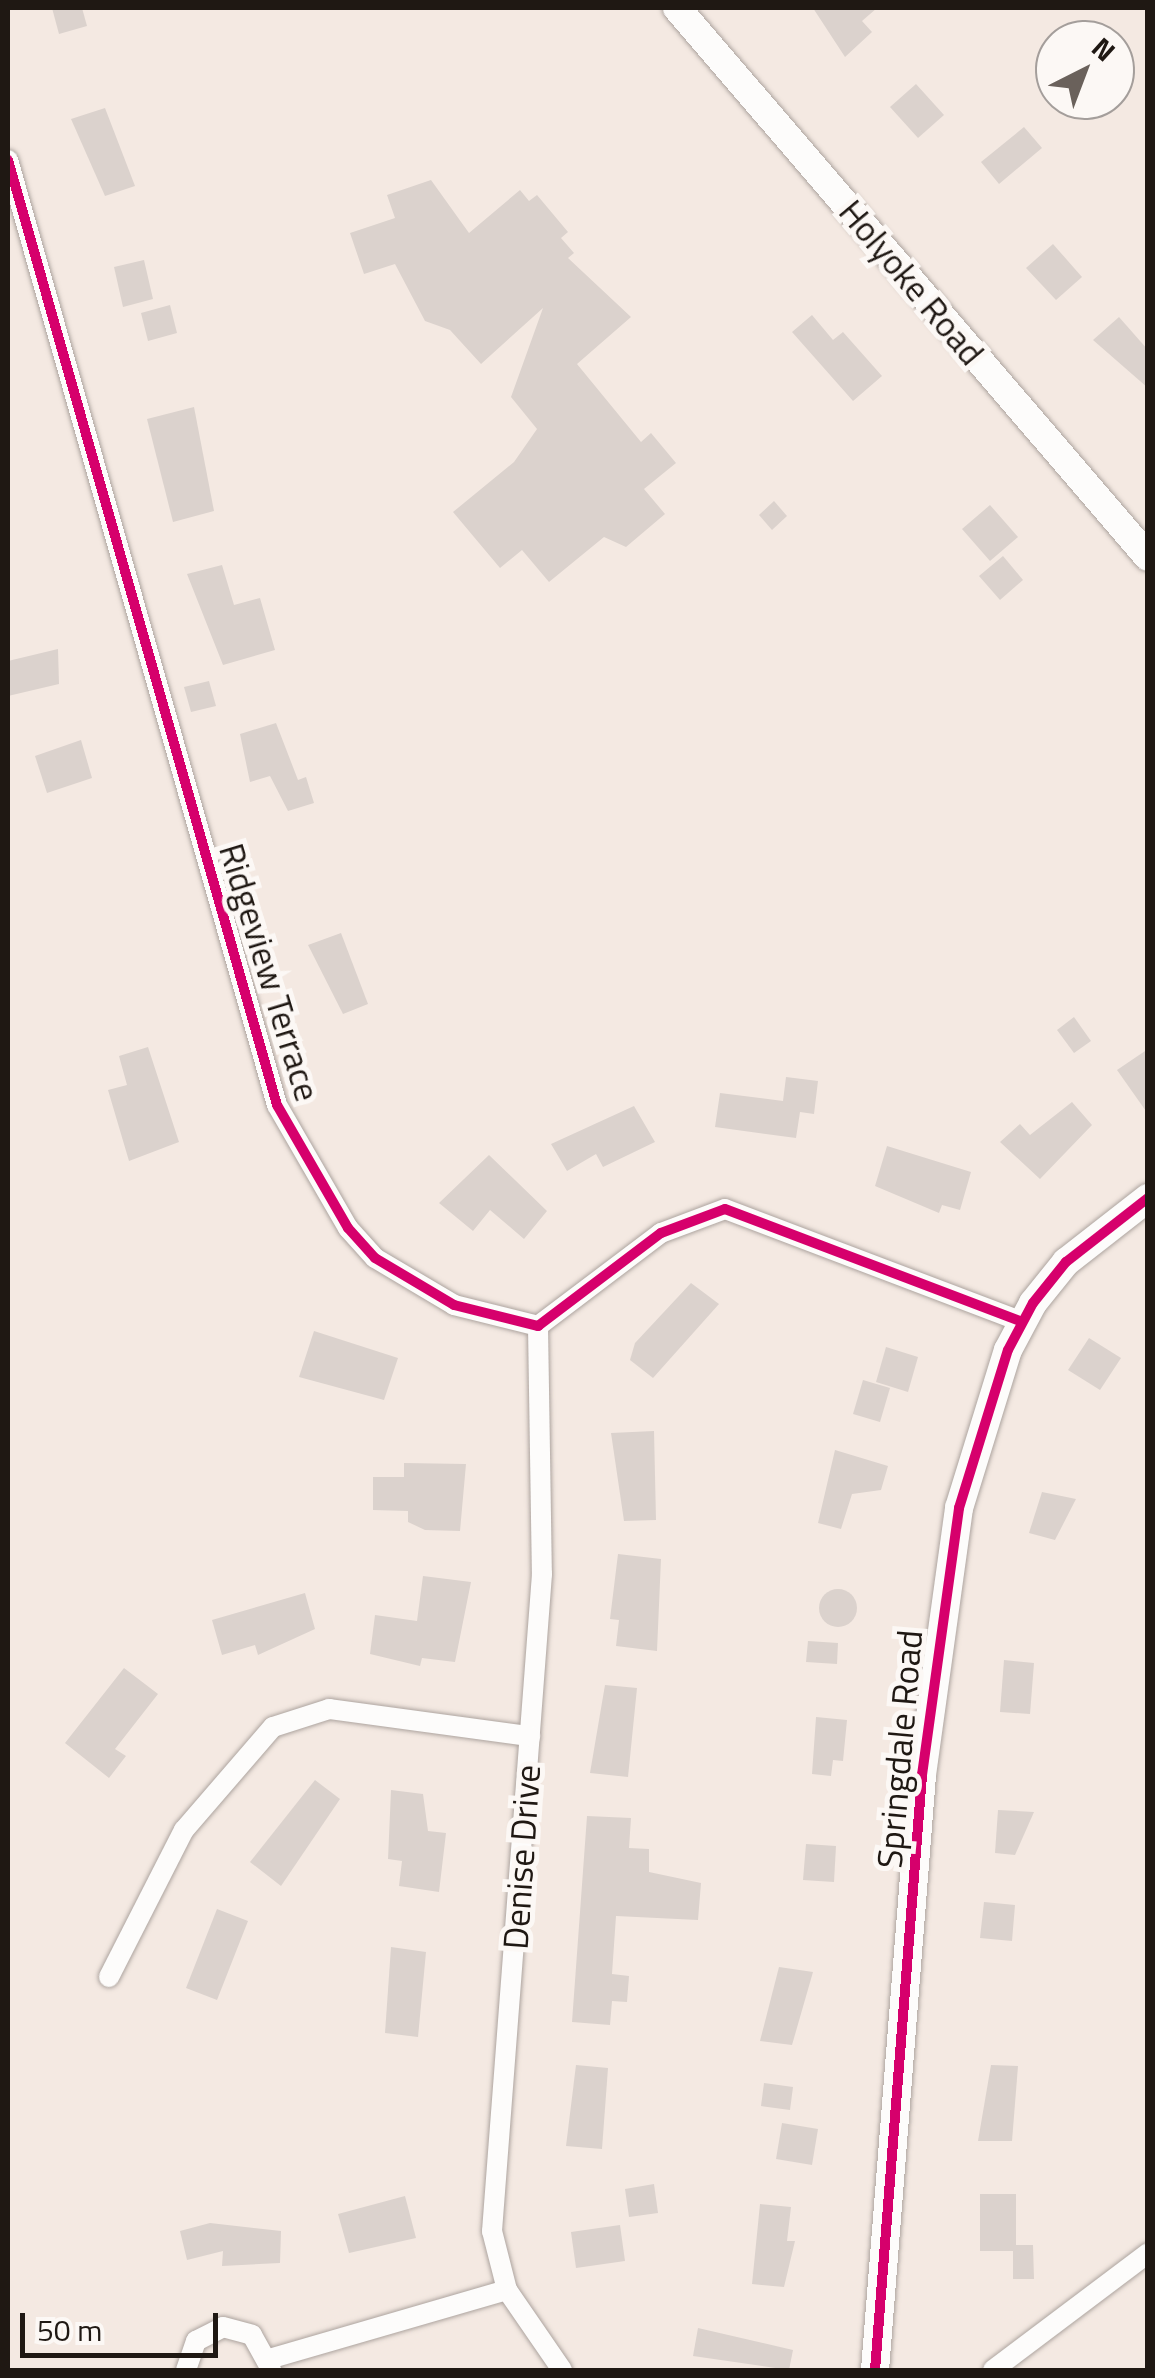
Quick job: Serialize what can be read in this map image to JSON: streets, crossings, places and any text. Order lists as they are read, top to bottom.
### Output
{
  "streets": {
    "street": [
      "Holyoke Road",
      "Ridgeview Terrace",
      "Springdale Road",
      "Denise Drive"
    ]
  },
  "crossings": [
    ["Ridgeview Terrace", "Denise Drive"]
  ],
  "scale_bar": "50 m",
  "north": "top right"
}
